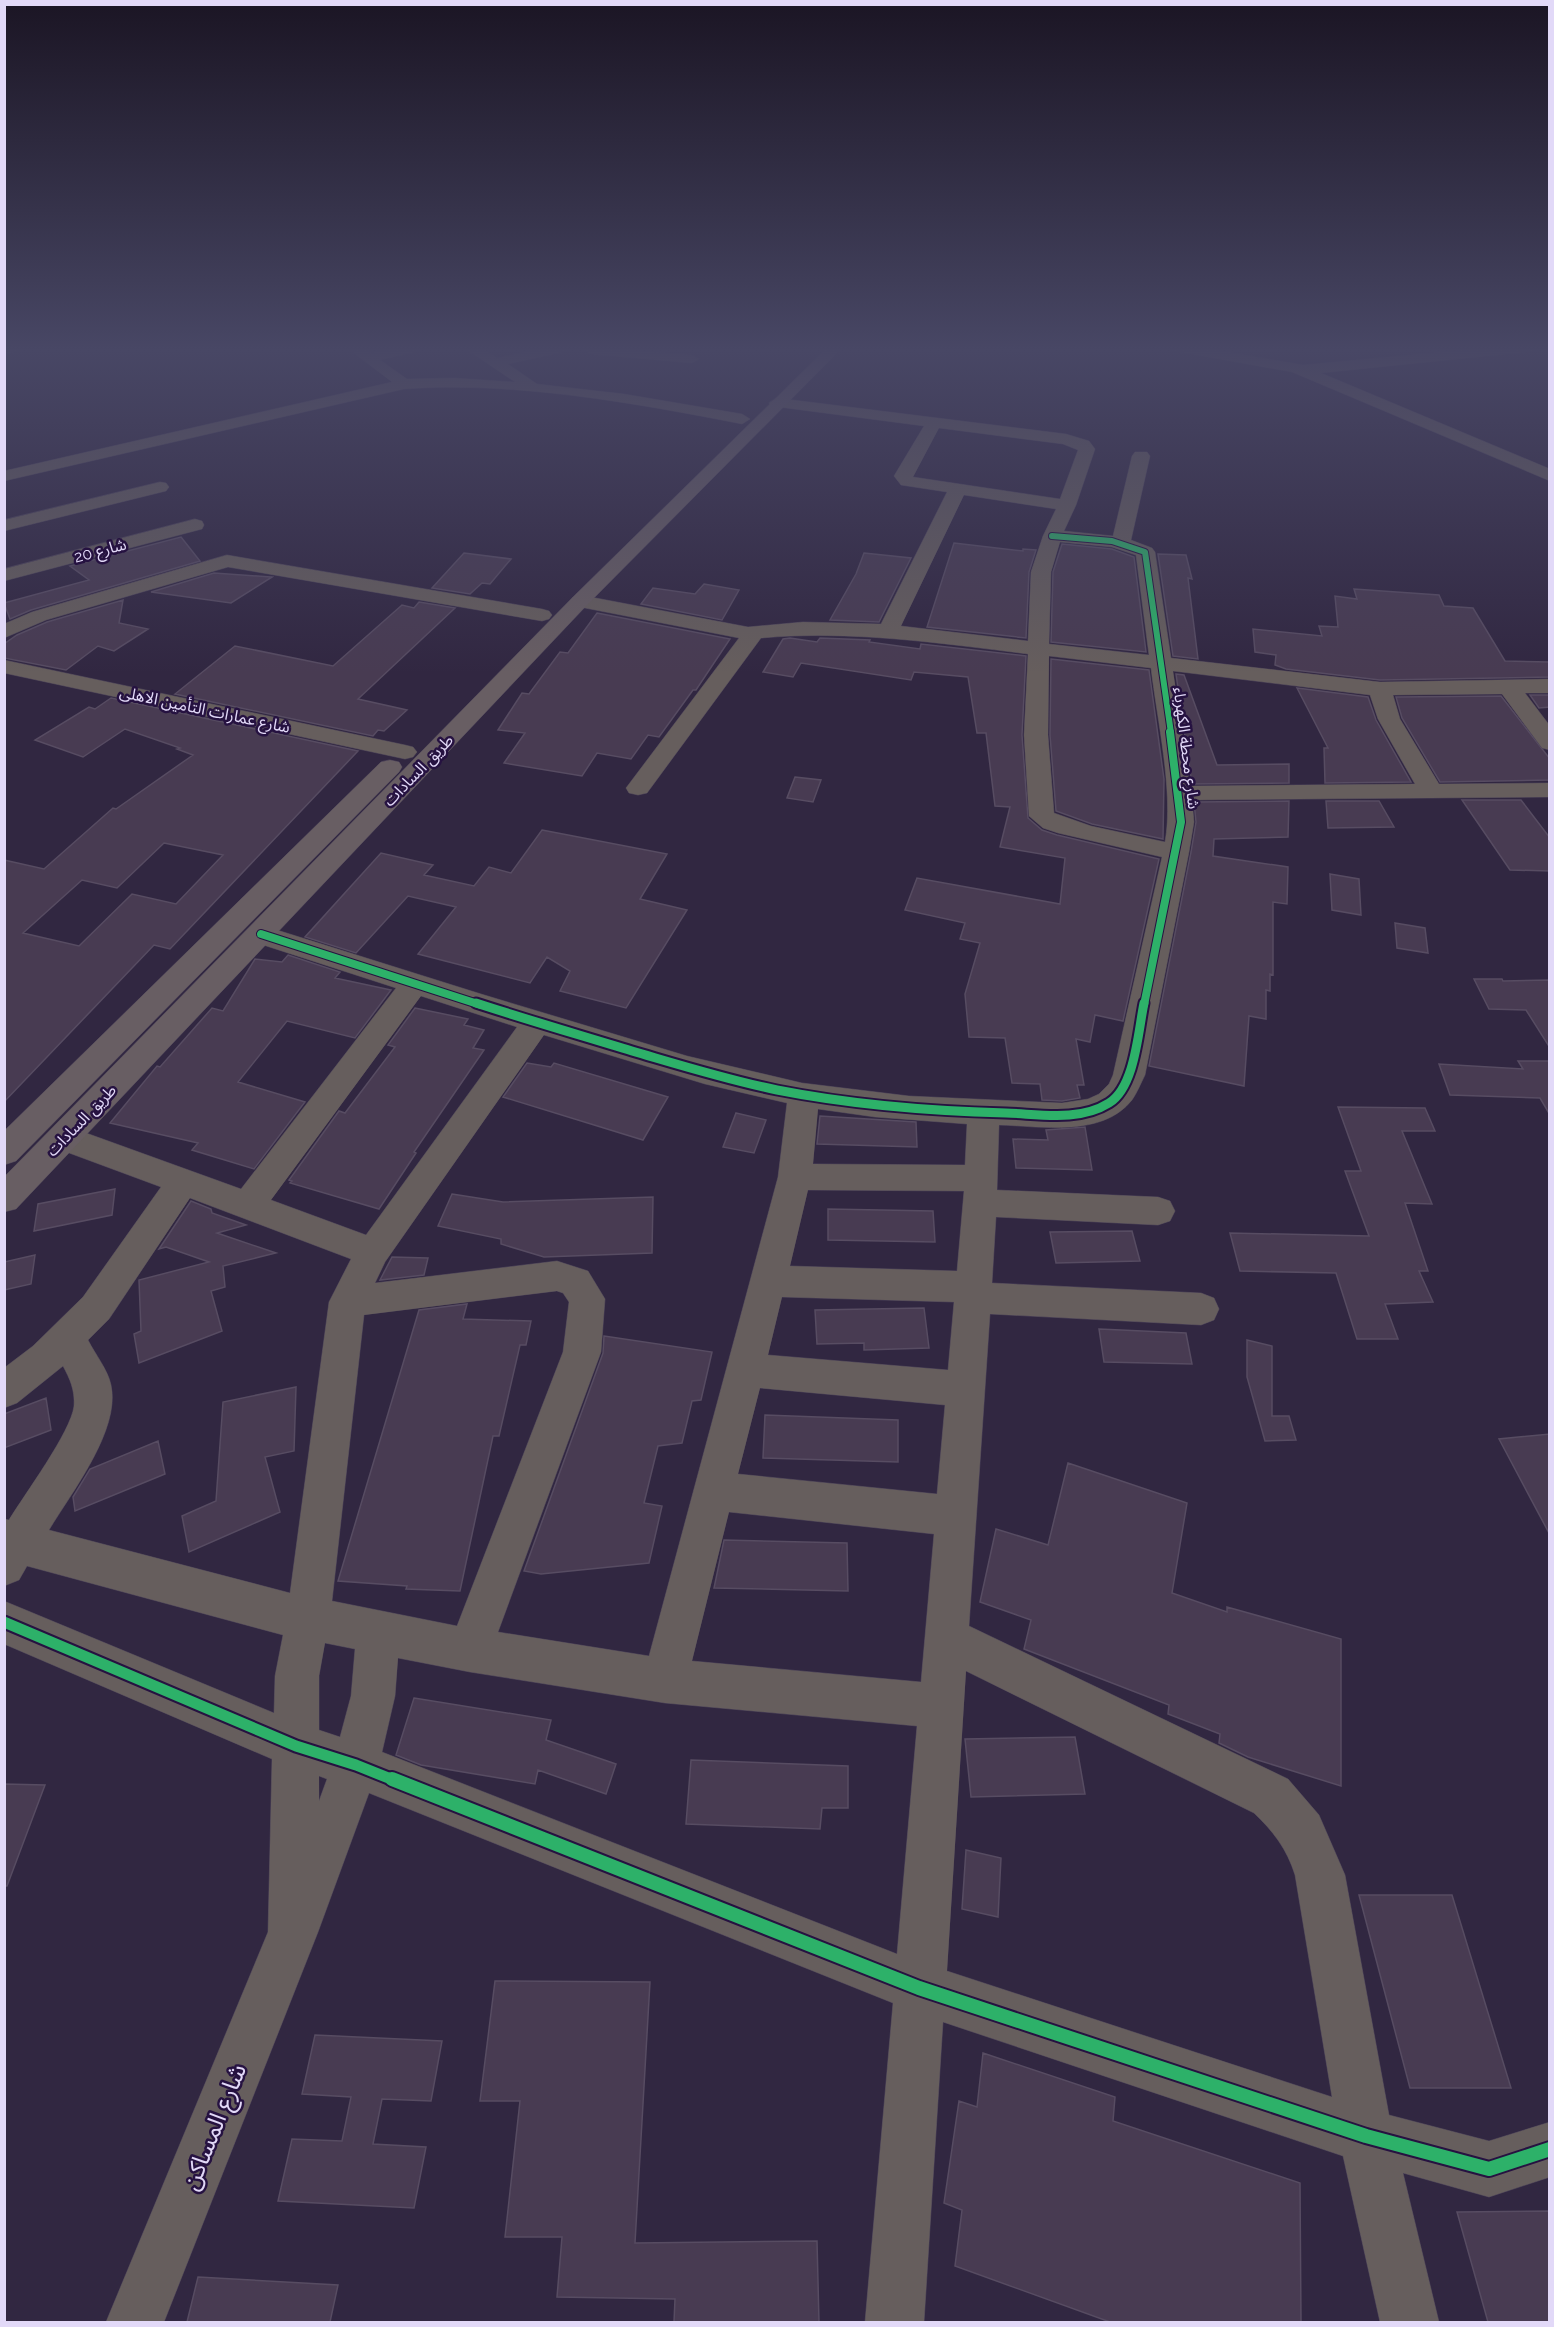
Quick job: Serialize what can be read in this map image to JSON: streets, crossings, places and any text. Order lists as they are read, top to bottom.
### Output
{
  "streets": {
    "main road": ["طريق السادات"],
    "street": [
      "شارع 20",
      "شارع عمارات التأمين الاهلى",
      "شارع محطة الكهرباء",
      "شارع المساكن"
    ]
  },
  "crossings": [
    ["شارع عمارات التأمين الاهلى", "طريق السادات"],
    ["شارع محطة الكهرباء", "طريق السادات"]
  ]
}
